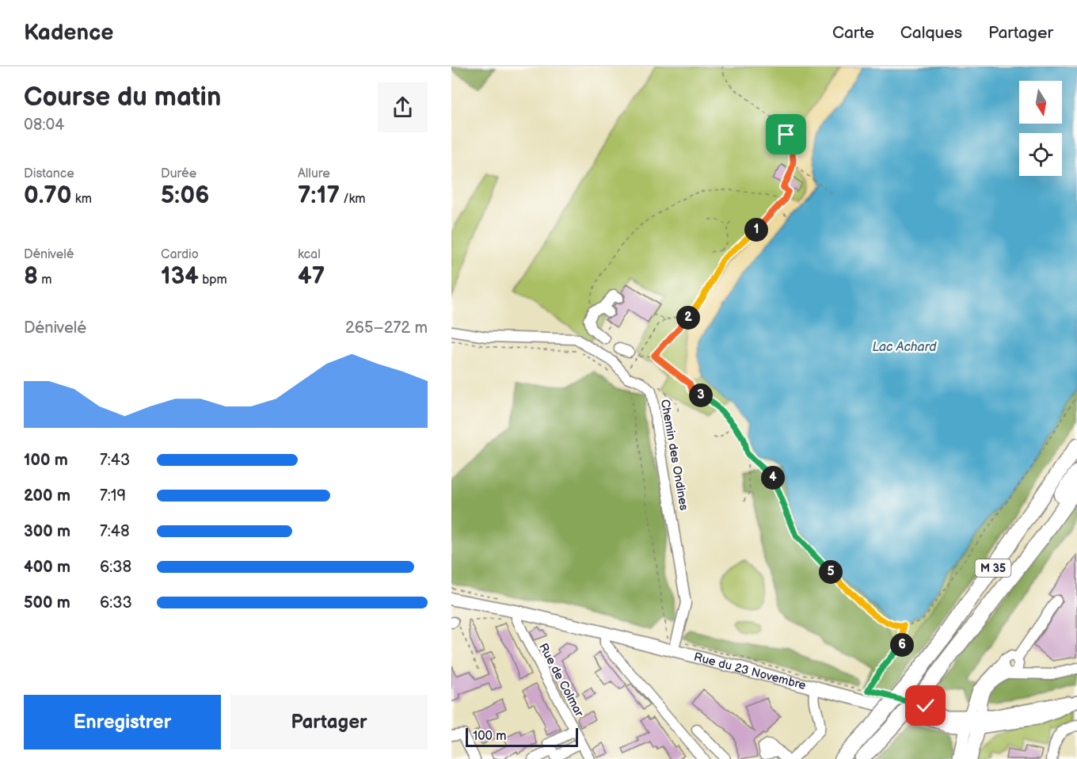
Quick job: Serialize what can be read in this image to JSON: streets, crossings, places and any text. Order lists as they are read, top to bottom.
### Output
{
  "streets": {
    "highway": ["M 35"],
    "main road": ["Rue du 23 Novembre"],
    "street": ["Chemin des Ondines", "Rue de Colmar"]
  },
  "crossings": [
    ["Chemin des Ondines", "Rue du 23 Novembre"],
    ["Rue du 23 Novembre", "Rue de Colmar"]
  ],
  "water": ["Lac Achard"],
  "scale_bar": "100 m",
  "north": "bottom",
  "page": {
    "header": "Kadence",
    "nav": ["Carte", "Calques", "Partager"],
    "heading": ["Course du matin", "08:04"],
    "stats": [
      ["Distance", "0.70 km"],
      ["Durée", "5:06"],
      ["Allure", "7:17 /km"],
      ["Dénivelé", "8 m"],
      ["Cardio", "134 bpm"],
      ["kcal", "47"]
    ],
    "pins": [
      "1",
      "2",
      "3",
      "4",
      "5",
      "6"
    ],
    "chart": ["Dénivelé", "265–272 m"],
    "list": [
      {
        "name": "100 m",
        "note": "7:43"
      },
      {
        "name": "200 m",
        "note": "7:19"
      },
      {
        "name": "300 m",
        "note": "7:48"
      },
      {
        "name": "400 m",
        "note": "6:38"
      },
      {
        "name": "500 m",
        "note": "6:33"
      }
    ],
    "buttons": ["Enregistrer", "Partager"],
    "scale": "100 m"
  }
}
